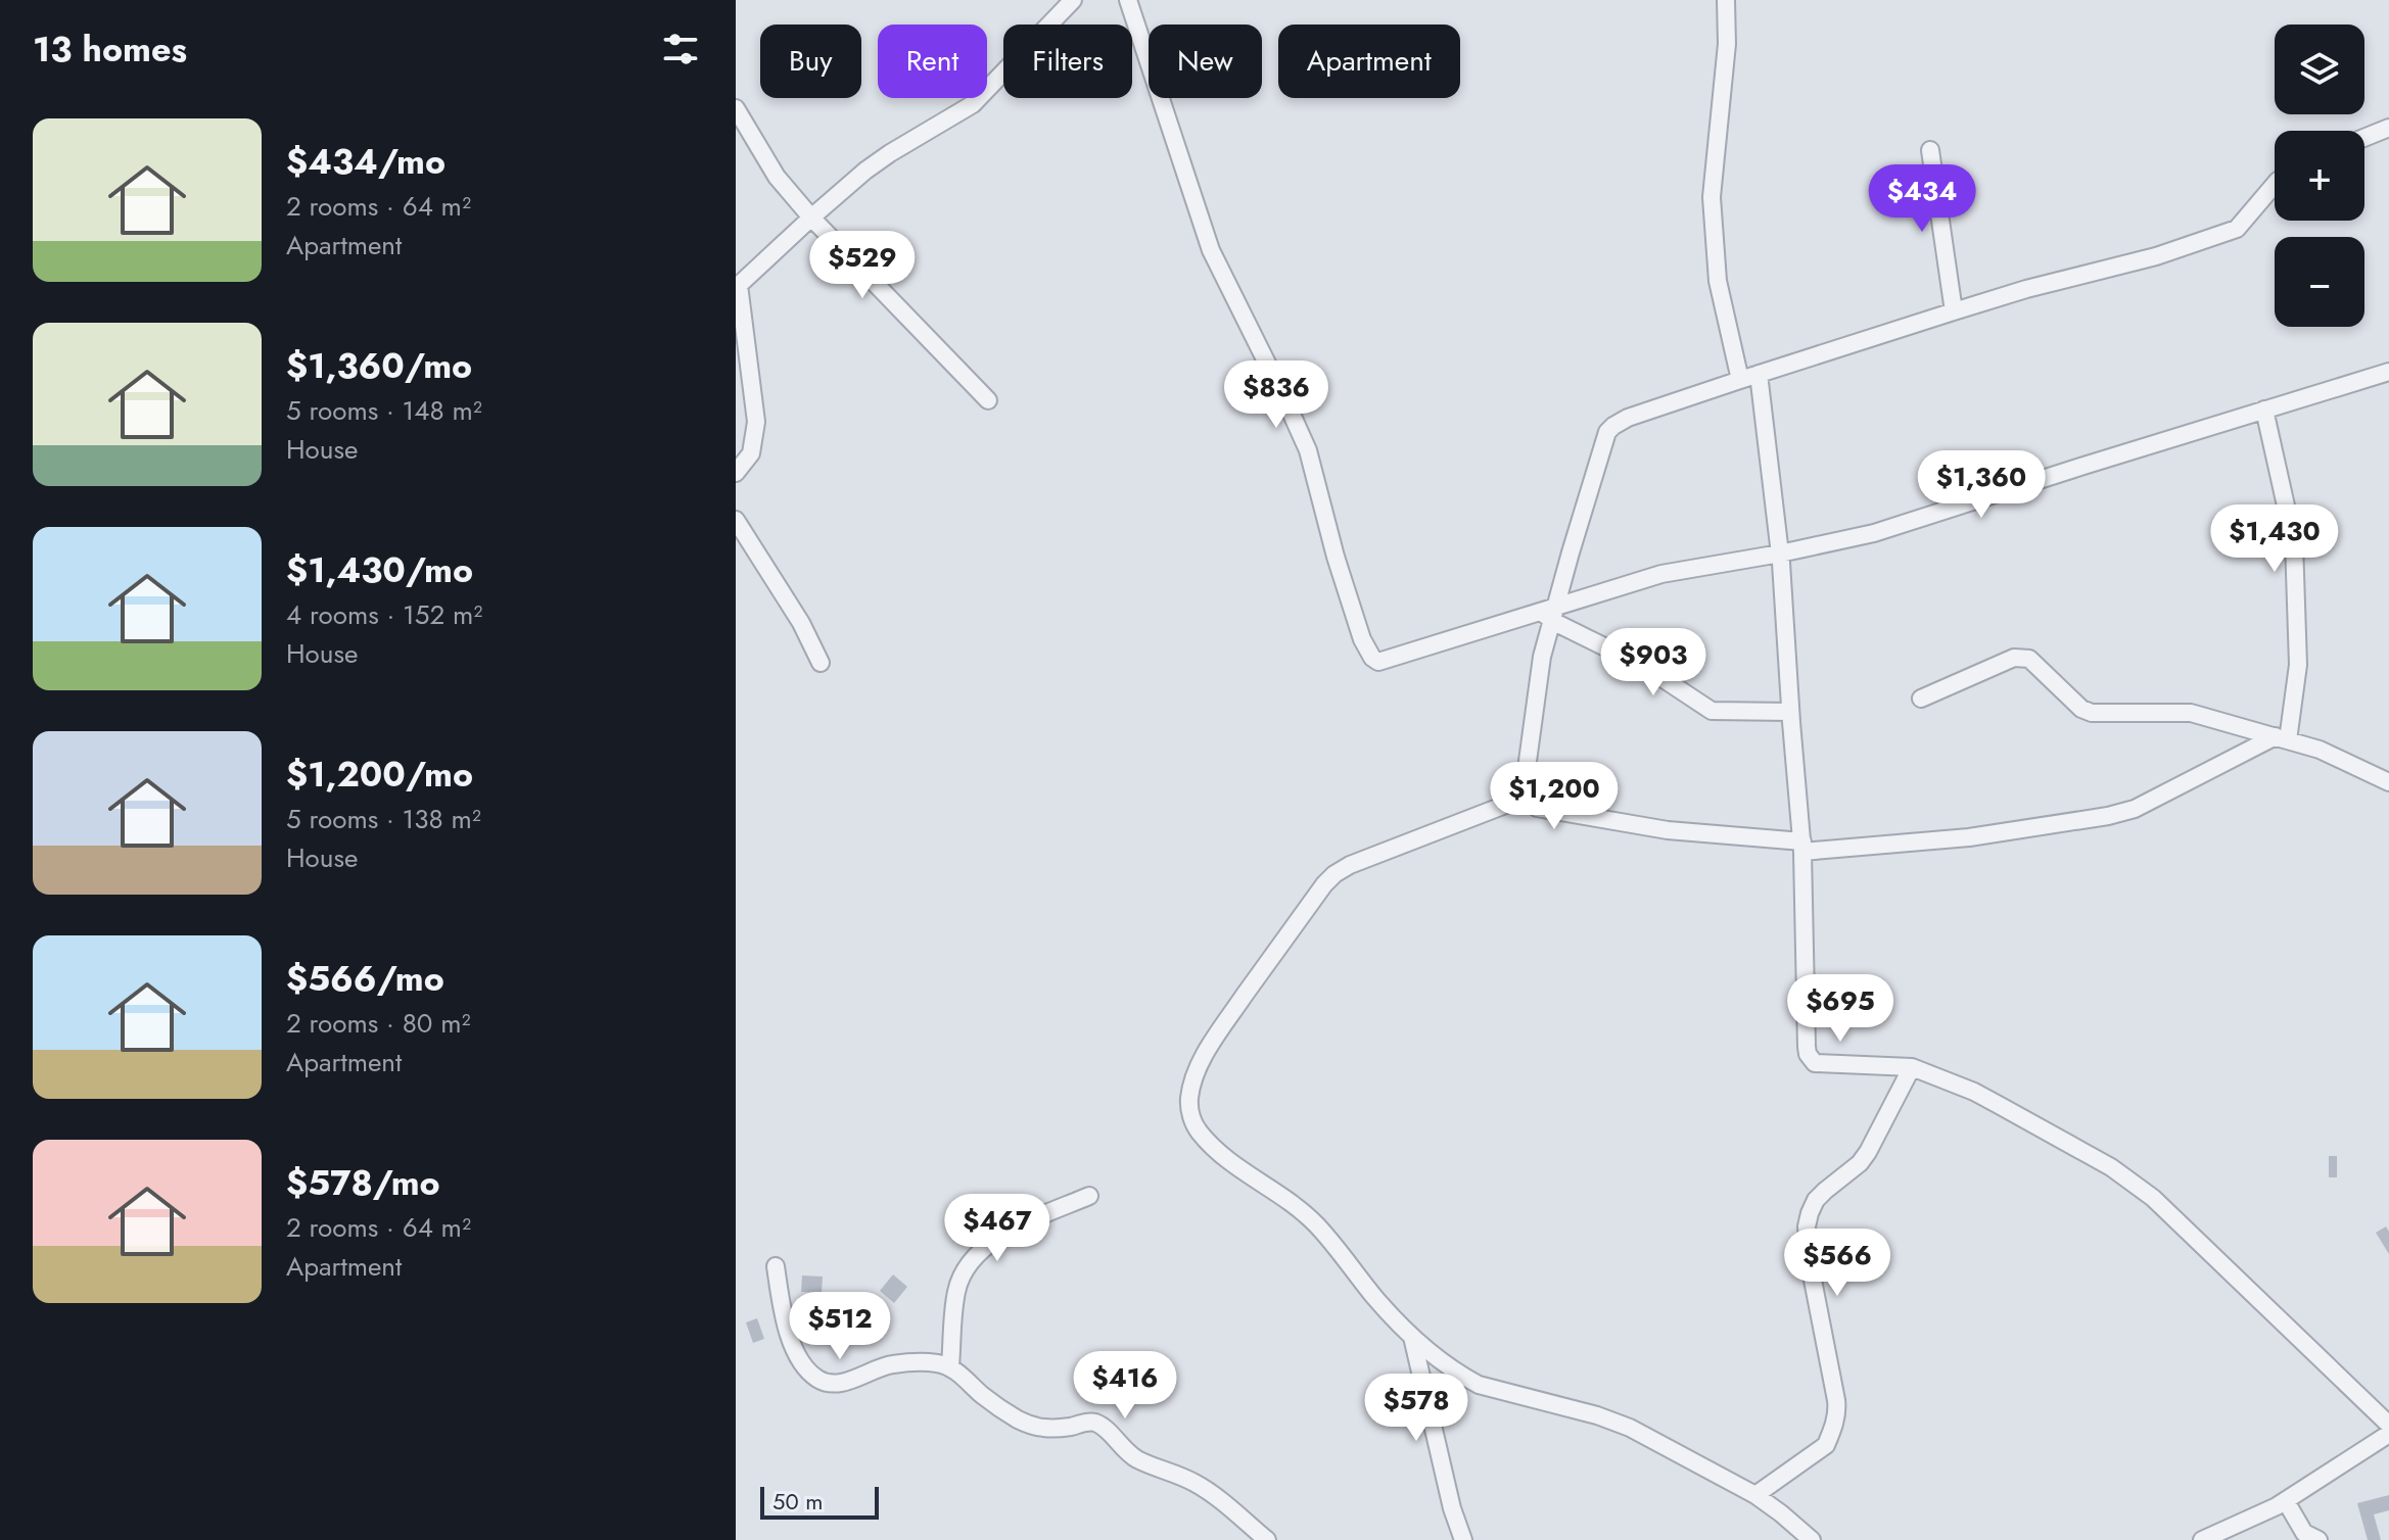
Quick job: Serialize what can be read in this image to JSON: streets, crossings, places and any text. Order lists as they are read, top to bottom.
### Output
{
  "scale_bar": "50 m",
  "page": {
    "heading": "13 homes",
    "map_buttons": ["+", "−"],
    "chip": [
      "Buy",
      "Rent",
      "Filters",
      "New",
      "Apartment"
    ],
    "list": [
      {
        "name": "$434/mo",
        "note": "2 rooms · 64 m² · Apartment"
      },
      {
        "name": "$1,360/mo",
        "note": "5 rooms · 148 m² · House"
      },
      {
        "name": "$1,430/mo",
        "note": "4 rooms · 152 m² · House"
      },
      {
        "name": "$1,200/mo",
        "note": "5 rooms · 138 m² · House"
      },
      {
        "name": "$566/mo",
        "note": "2 rooms · 80 m² · Apartment"
      },
      {
        "name": "$578/mo",
        "note": "2 rooms · 64 m² · Apartment"
      }
    ],
    "price": [
      "$434",
      "$529",
      "$836",
      "$1,360",
      "$1,430",
      "$903",
      "$1,200",
      "$695",
      "$467",
      "$566",
      "$512",
      "$416",
      "$578"
    ],
    "scale": "50 m"
  }
}
